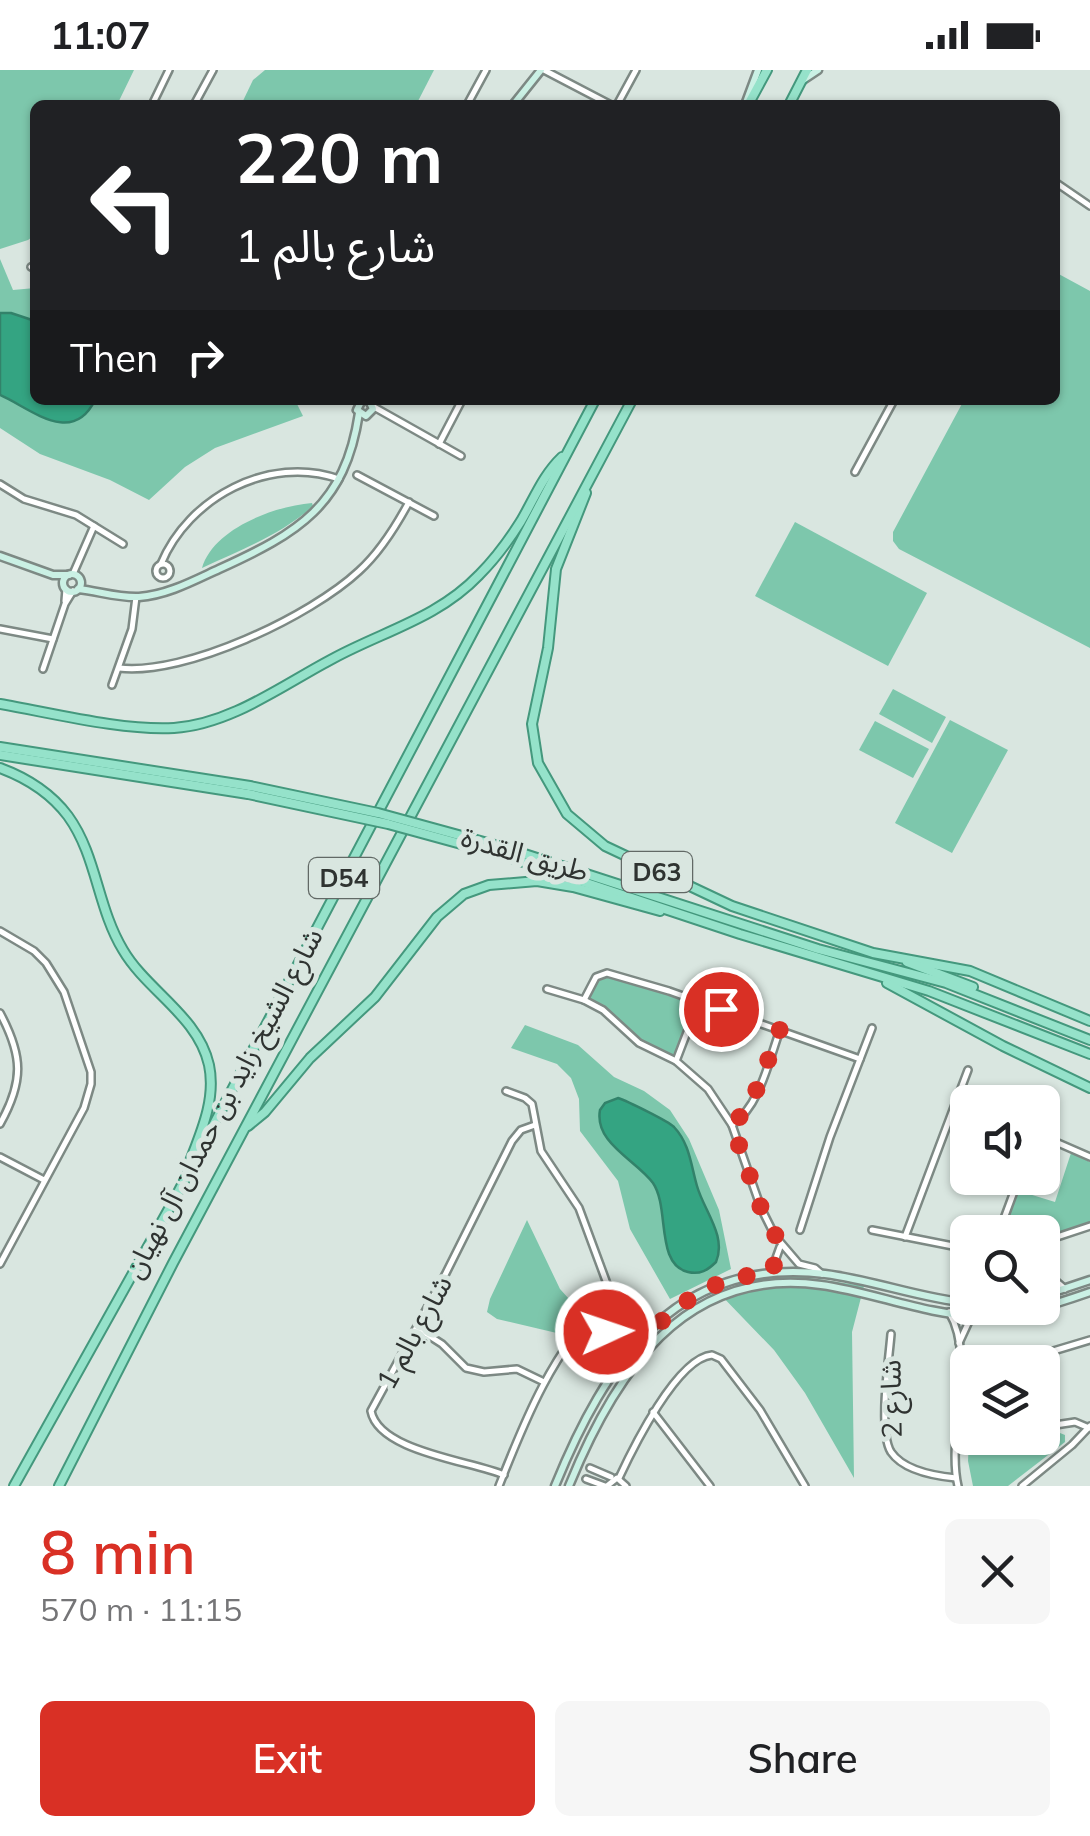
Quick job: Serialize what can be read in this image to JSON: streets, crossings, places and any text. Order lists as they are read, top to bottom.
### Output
{
  "streets": {
    "main road": [
      "طريق القدرة",
      "D63",
      "D54",
      "شارع الشيخ زايد بن حمدان آل نهيان"
    ],
    "street": ["شارع بالم 1", "شارع 2"]
  },
  "crossings": [
    ["طريق القدرة", "شارع الشيخ زايد بن حمدان آل نهيان"]
  ],
  "page": {
    "status": "11:07",
    "turn": ["220 m", "شارع بالم 1"],
    "then": "Then",
    "heading": ["8 min", "570 m · 11:15"],
    "buttons": ["Exit", "Share"]
  }
}
